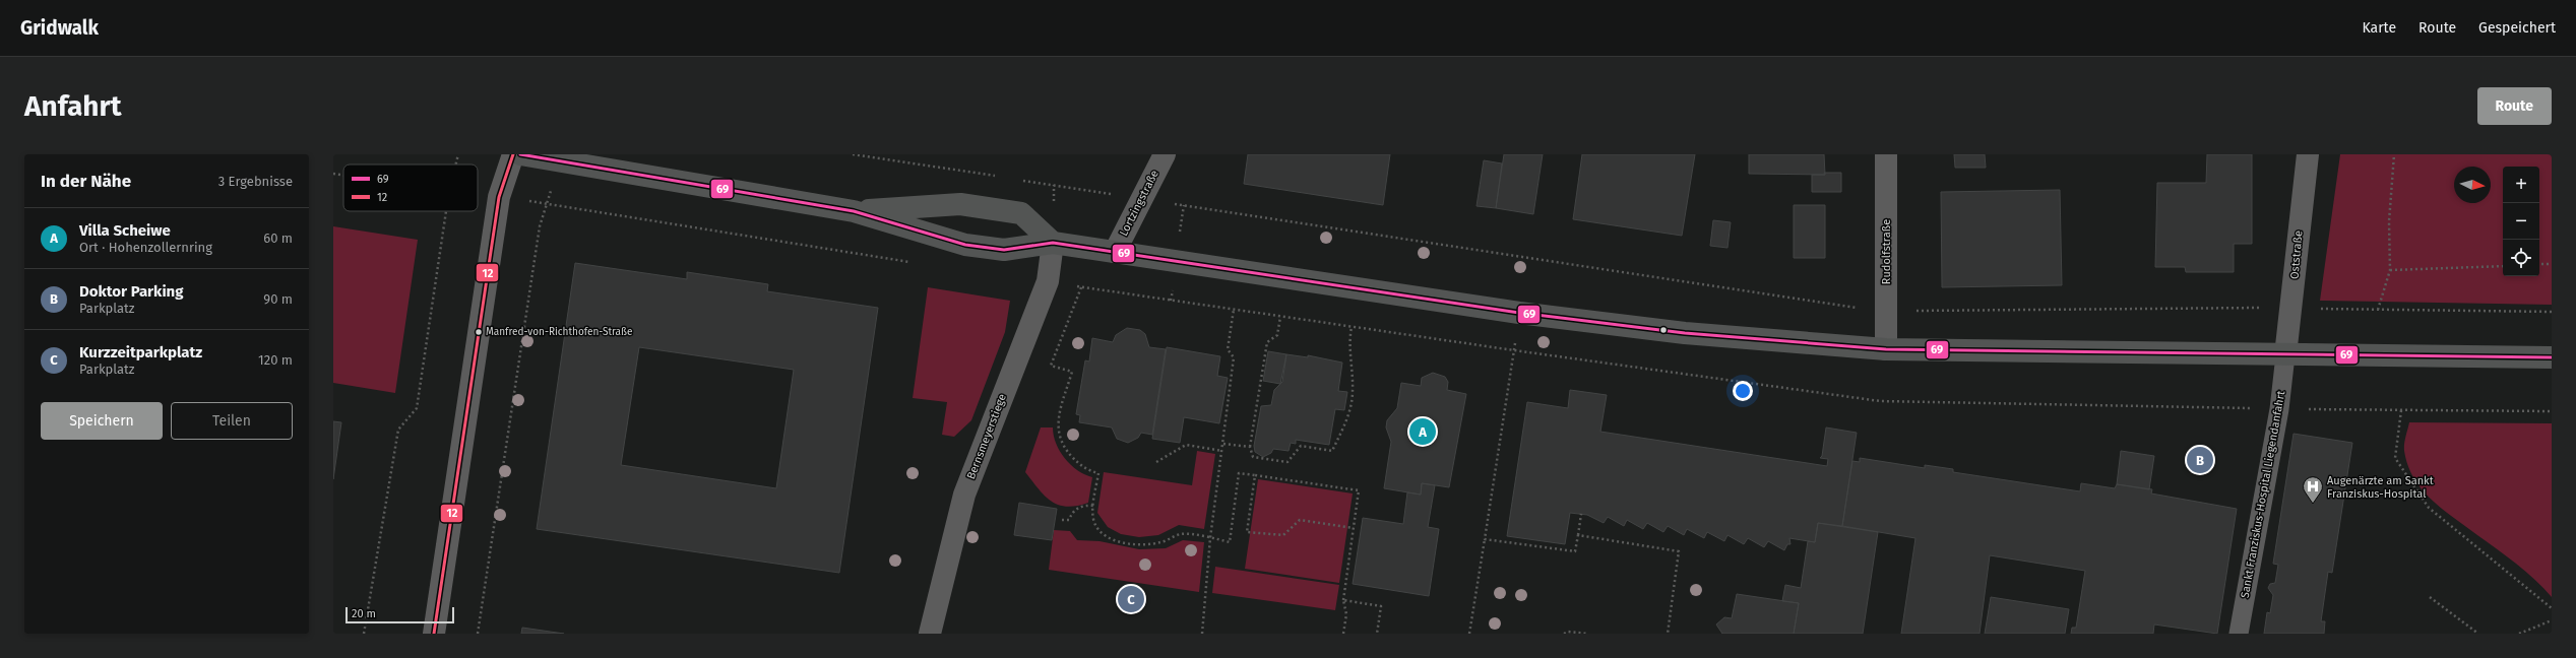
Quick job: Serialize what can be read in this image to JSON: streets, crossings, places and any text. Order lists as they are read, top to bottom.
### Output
{
  "streets": {
    "street": [
      "Lortzingstraße",
      "Rudolfstraße",
      "Oststraße",
      "Bernsmeyerstiege"
    ],
    "lane": ["Sankt Franziskus-Hospital Liegendanfahrt"]
  },
  "crossings": [
    ["Oststraße", "Sankt Franziskus-Hospital Liegendanfahrt"]
  ],
  "places": {
    "other": ["Manfred-von-Richthofen-Straße"],
    "hospital": ["Augenärzte am Sankt Franziskus-Hospital"]
  },
  "lines": ["transit line 69", "transit line 12"],
  "legend": ["69", "12"],
  "scale_bar": "20 m",
  "north": "right",
  "page": {
    "header": "Gridwalk",
    "nav": ["Karte", "Route", "Gespeichert"],
    "buttons": [
      "Route",
      ["Speichern", "Teilen"]
    ],
    "title": "Anfahrt",
    "heading": ["In der Nähe", "3 Ergebnisse"],
    "map_buttons": ["+", "−"],
    "list": [
      {
        "mark": "A",
        "name": "Villa Scheiwe",
        "note": "Ort · Hohenzollernring",
        "value": "60 m"
      },
      {
        "mark": "B",
        "name": "Doktor Parking",
        "note": "Parkplatz",
        "value": "90 m"
      },
      {
        "mark": "C",
        "name": "Kurzzeitparkplatz",
        "note": "Parkplatz",
        "value": "120 m"
      }
    ],
    "pins": ["A", "B", "C"],
    "scale": "20 m"
  }
}
